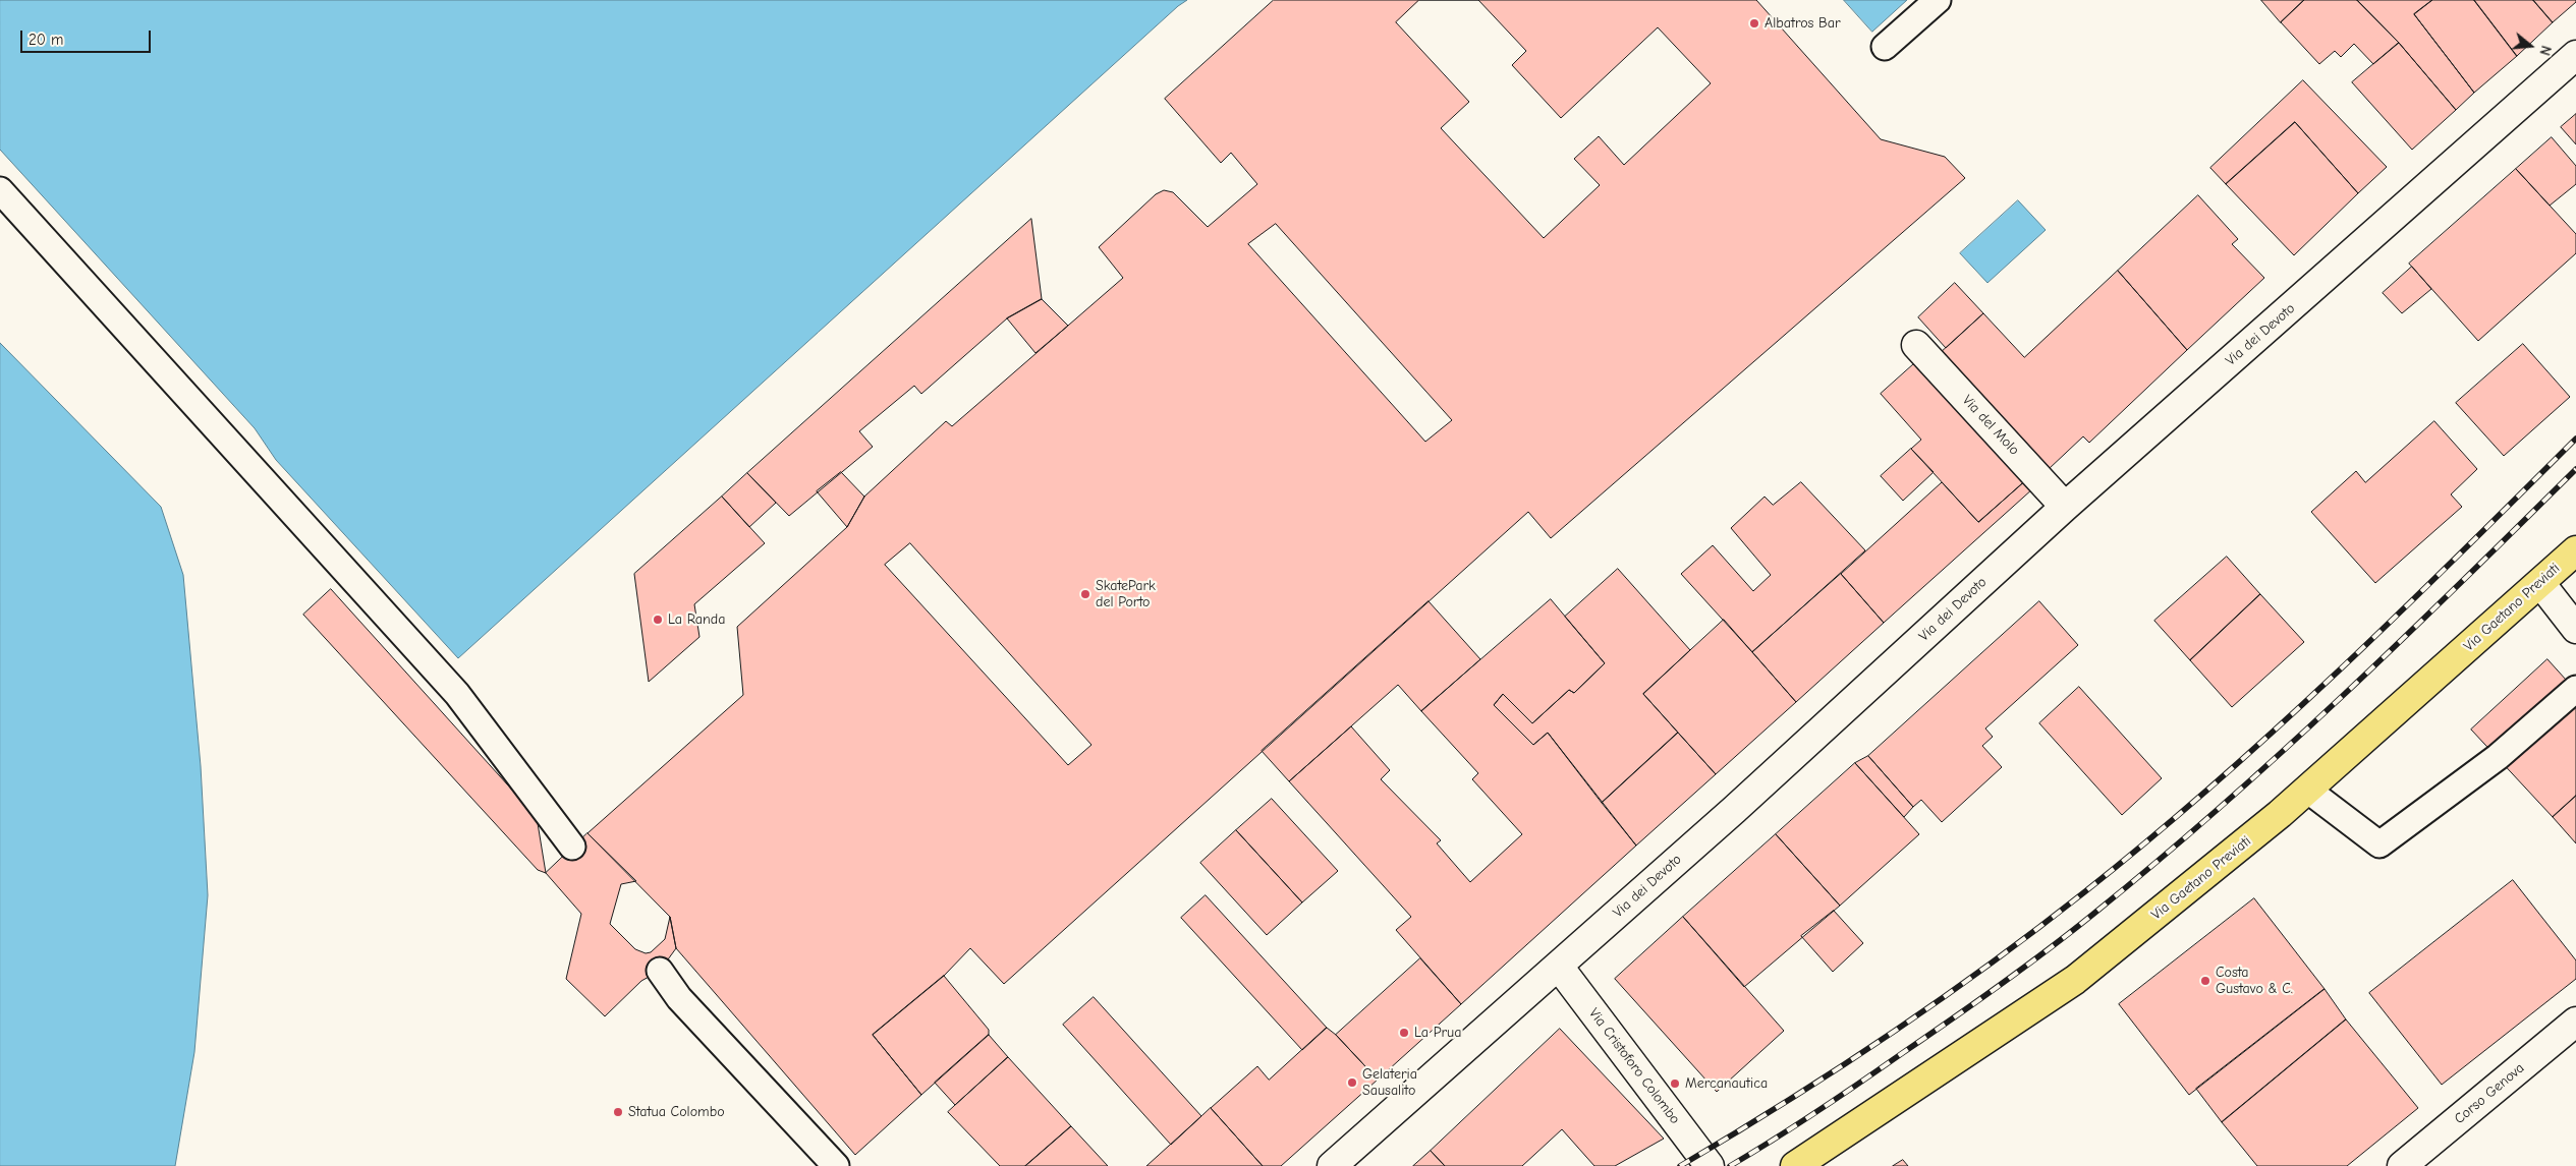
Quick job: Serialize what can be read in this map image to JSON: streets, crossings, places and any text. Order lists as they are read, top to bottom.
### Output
{
  "streets": {
    "main road": ["Via Gaetano Previati"],
    "street": [
      "Via dei Devoto",
      "Via del Molo",
      "Via Cristoforo Colombo",
      "Corso Genova"
    ]
  },
  "crossings": [
    ["Via dei Devoto", "Via del Molo"],
    ["Via dei Devoto", "Via Cristoforo Colombo"]
  ],
  "places": [
    "Albatros Bar",
    "SkatePark del Porto",
    "La Randa",
    "Costa Gustavo & C.",
    "La Prua",
    "Gelateria Sausalito",
    "Mercanautica",
    "Statua Colombo"
  ],
  "scale_bar": "20 m",
  "north": "right"
}
